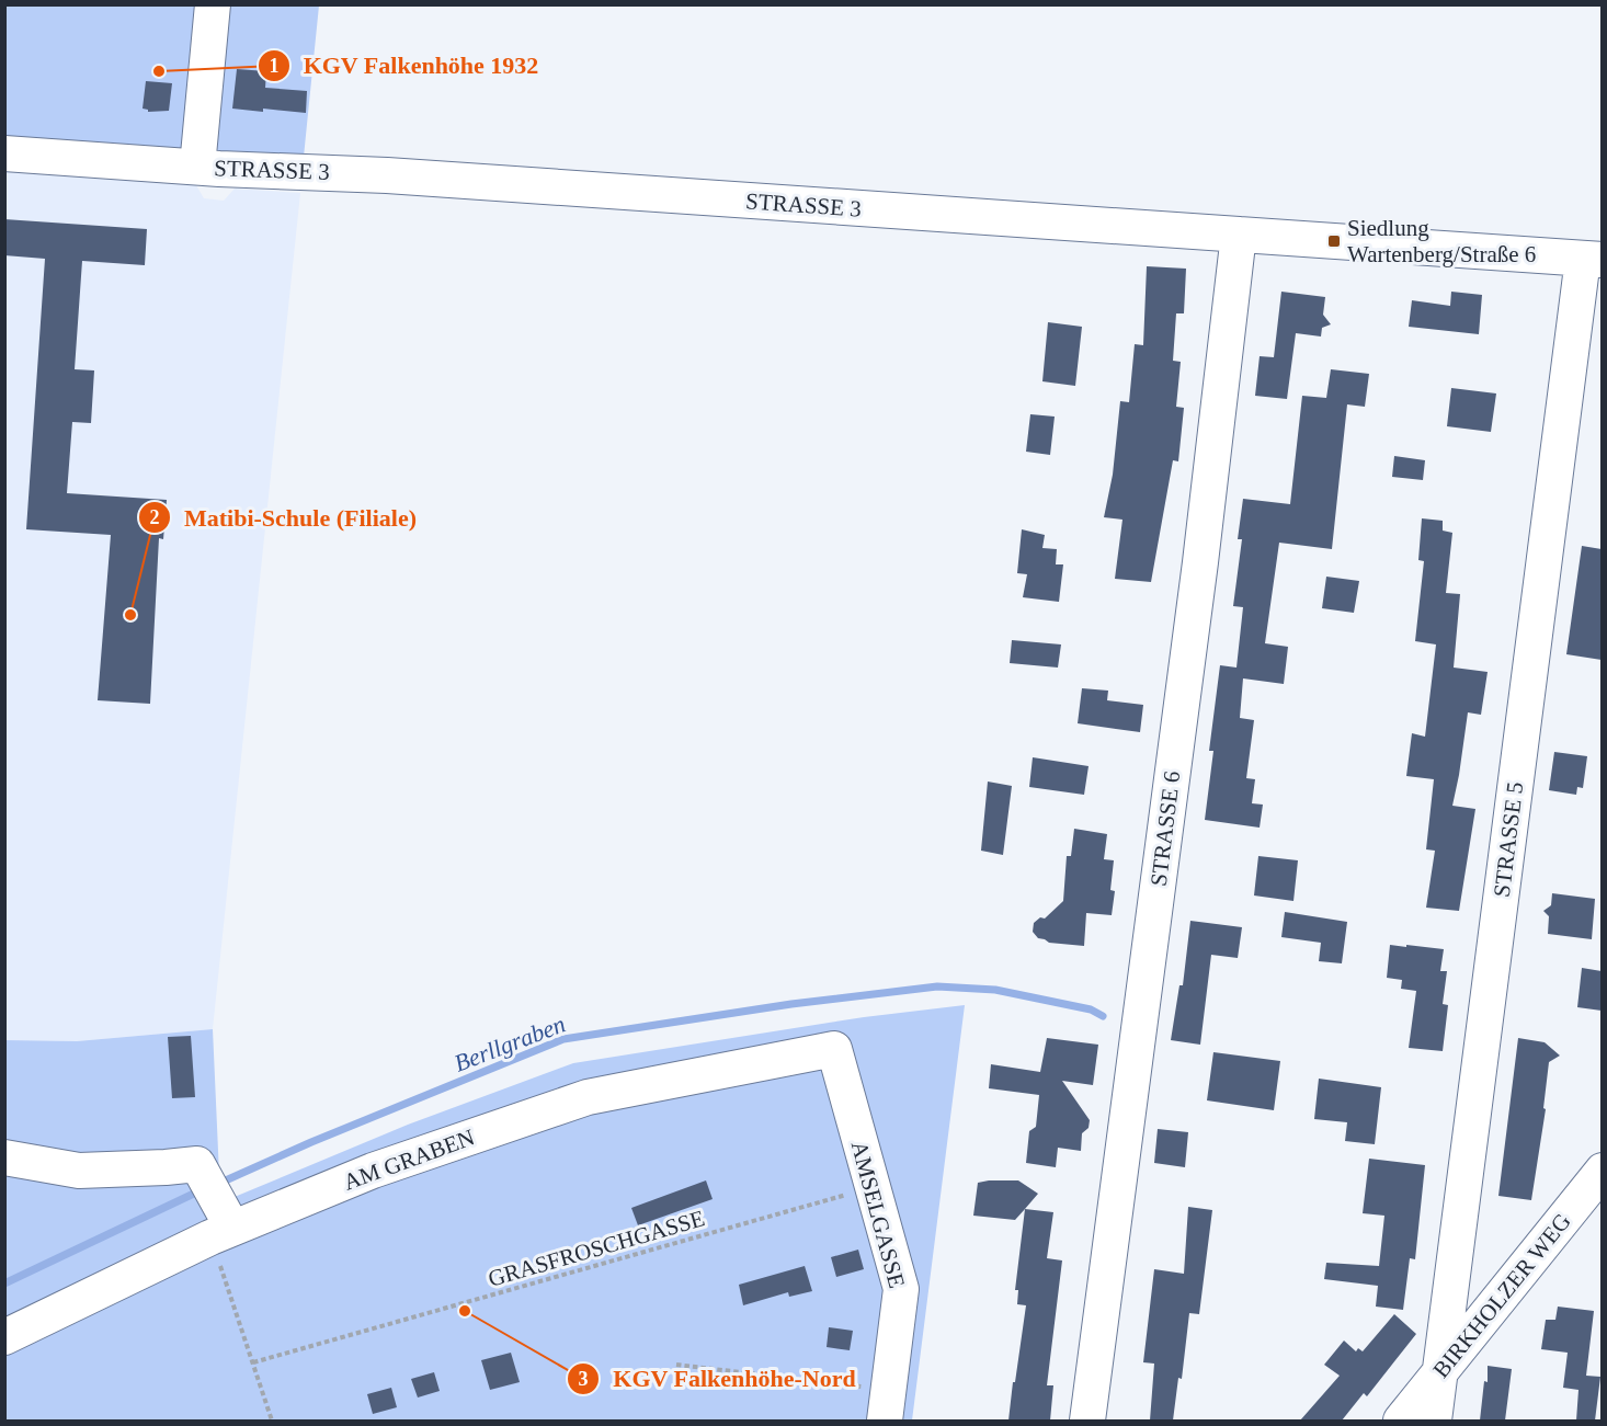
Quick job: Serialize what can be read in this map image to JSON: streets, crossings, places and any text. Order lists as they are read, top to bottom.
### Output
{
  "streets": {
    "street": [
      "STRASSE 3",
      "STRASSE 6",
      "STRASSE 5",
      "AM GRABEN",
      "AMSELGASSE",
      "BIRKHOLZER WEG"
    ],
    "path": ["GRASFROSCHGASSE"]
  },
  "crossings": [
    ["STRASSE 3", "STRASSE 6"],
    ["STRASSE 3", "STRASSE 5"],
    ["STRASSE 5", "BIRKHOLZER WEG"],
    ["AM GRABEN", "AMSELGASSE"],
    ["AMSELGASSE", "GRASFROSCHGASSE"]
  ],
  "water": ["Berllgraben"],
  "places": {
    "other": ["KGV Falkenhöhe 1932", "Matibi-Schule (Filiale)", "KGV Falkenhöhe-Nord"],
    "transit": ["Siedlung Wartenberg/Straße 6"]
  }
}
